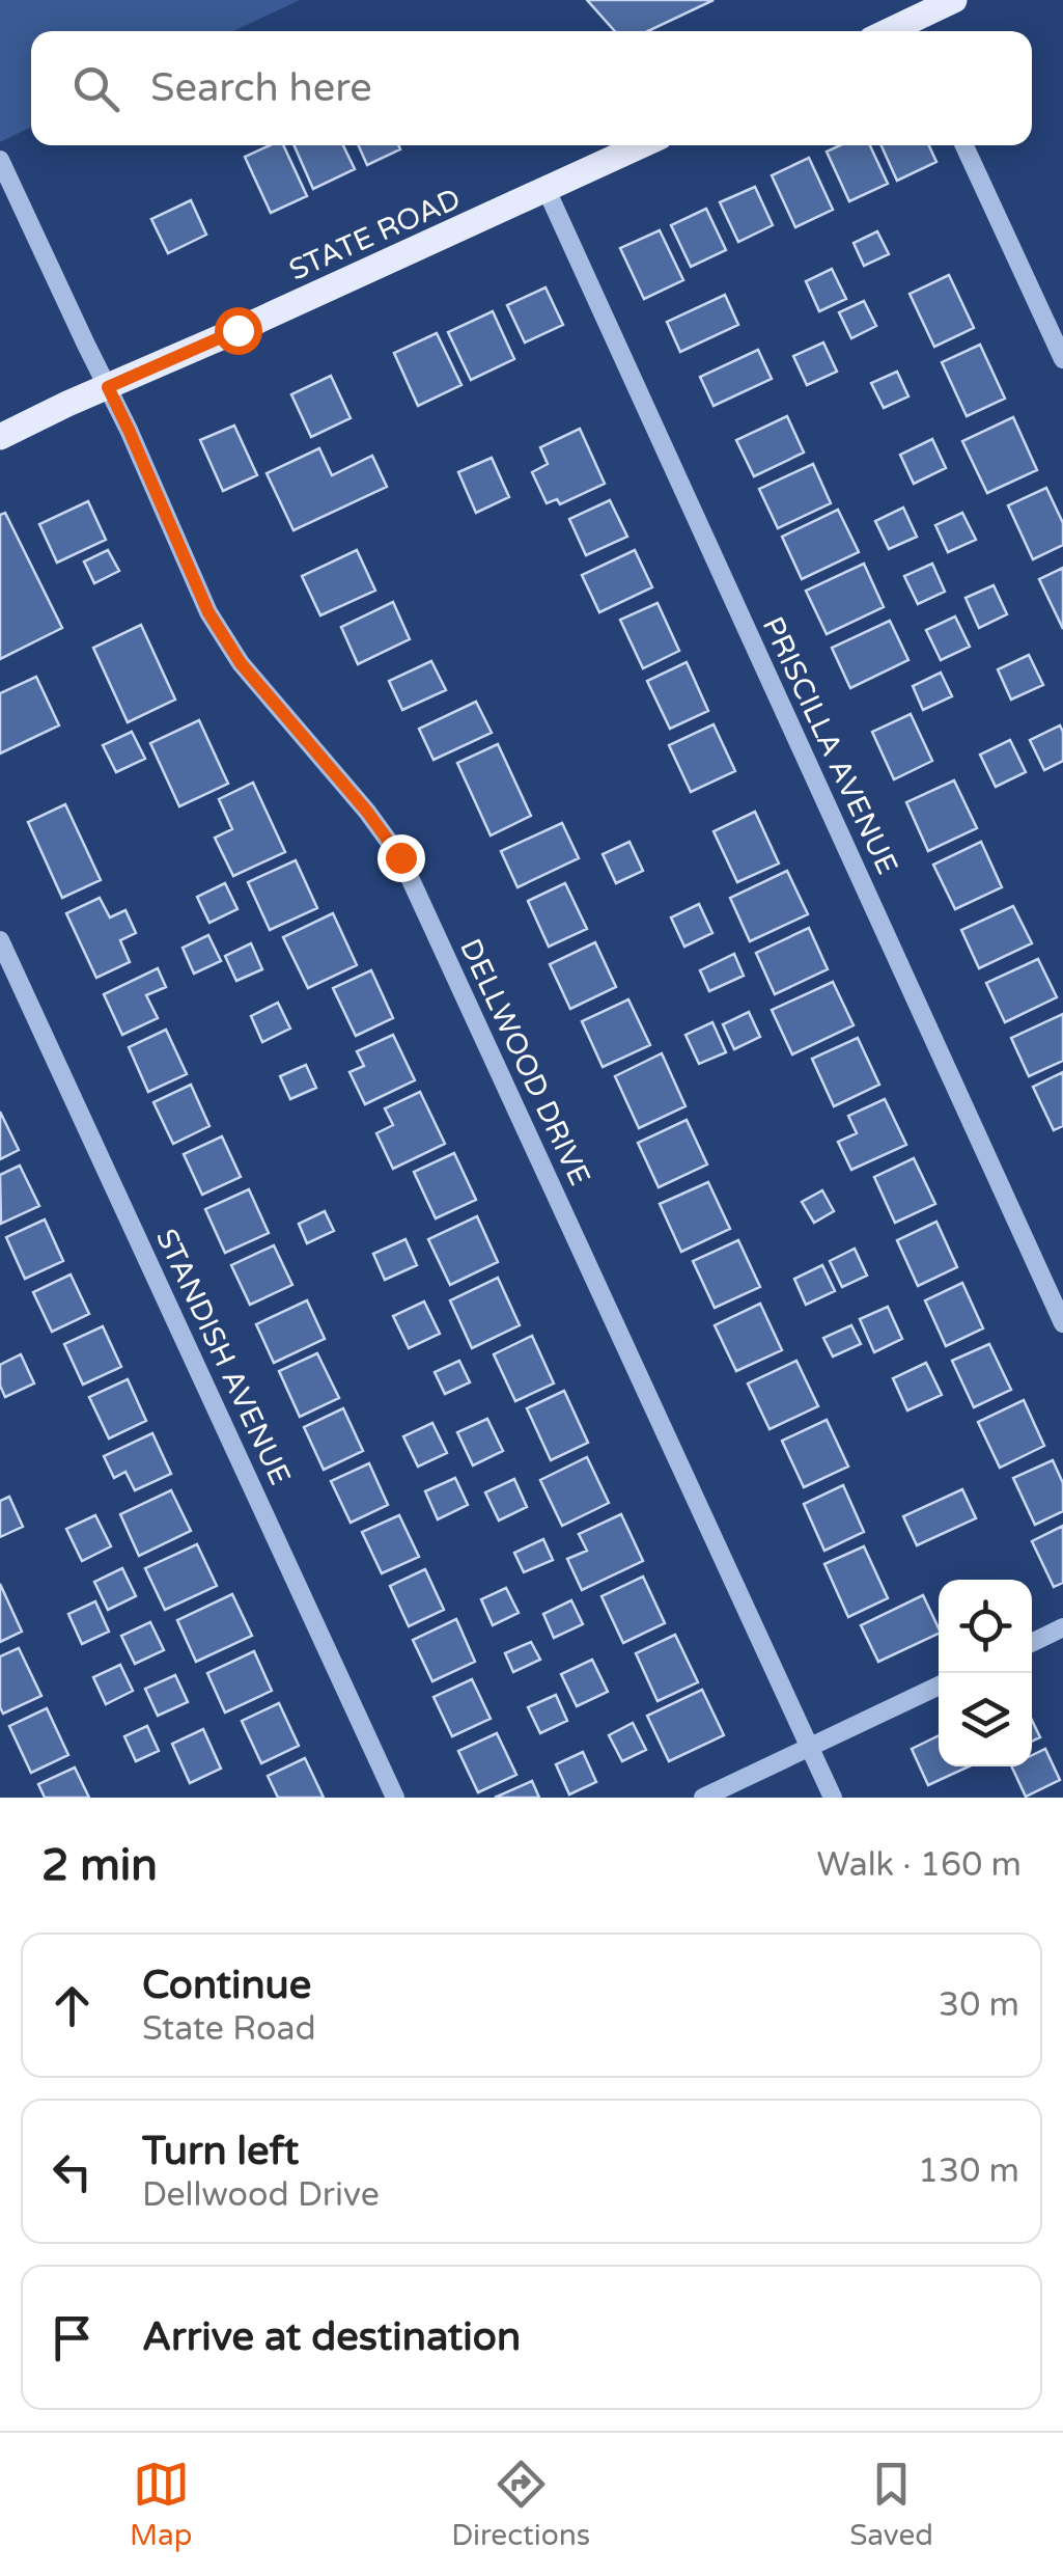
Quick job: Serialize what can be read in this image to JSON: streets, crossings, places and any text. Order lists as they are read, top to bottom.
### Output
{
  "streets": {
    "main road": ["STATE ROAD"],
    "street": ["PRISCILLA AVENUE", "DELLWOOD DRIVE", "STANDISH AVENUE"]
  },
  "crossings": [
    ["STATE ROAD", "PRISCILLA AVENUE"],
    ["STATE ROAD", "DELLWOOD DRIVE"]
  ],
  "page": {
    "search": "Search here",
    "heading": ["2 min", "Walk · 160 m"],
    "list": [
      ["Continue", "State Road", "30 m"],
      ["Turn left", "Dellwood Drive", "130 m"],
      "Arrive at destination"
    ],
    "nav": ["Map", "Directions", "Saved"]
  }
}
